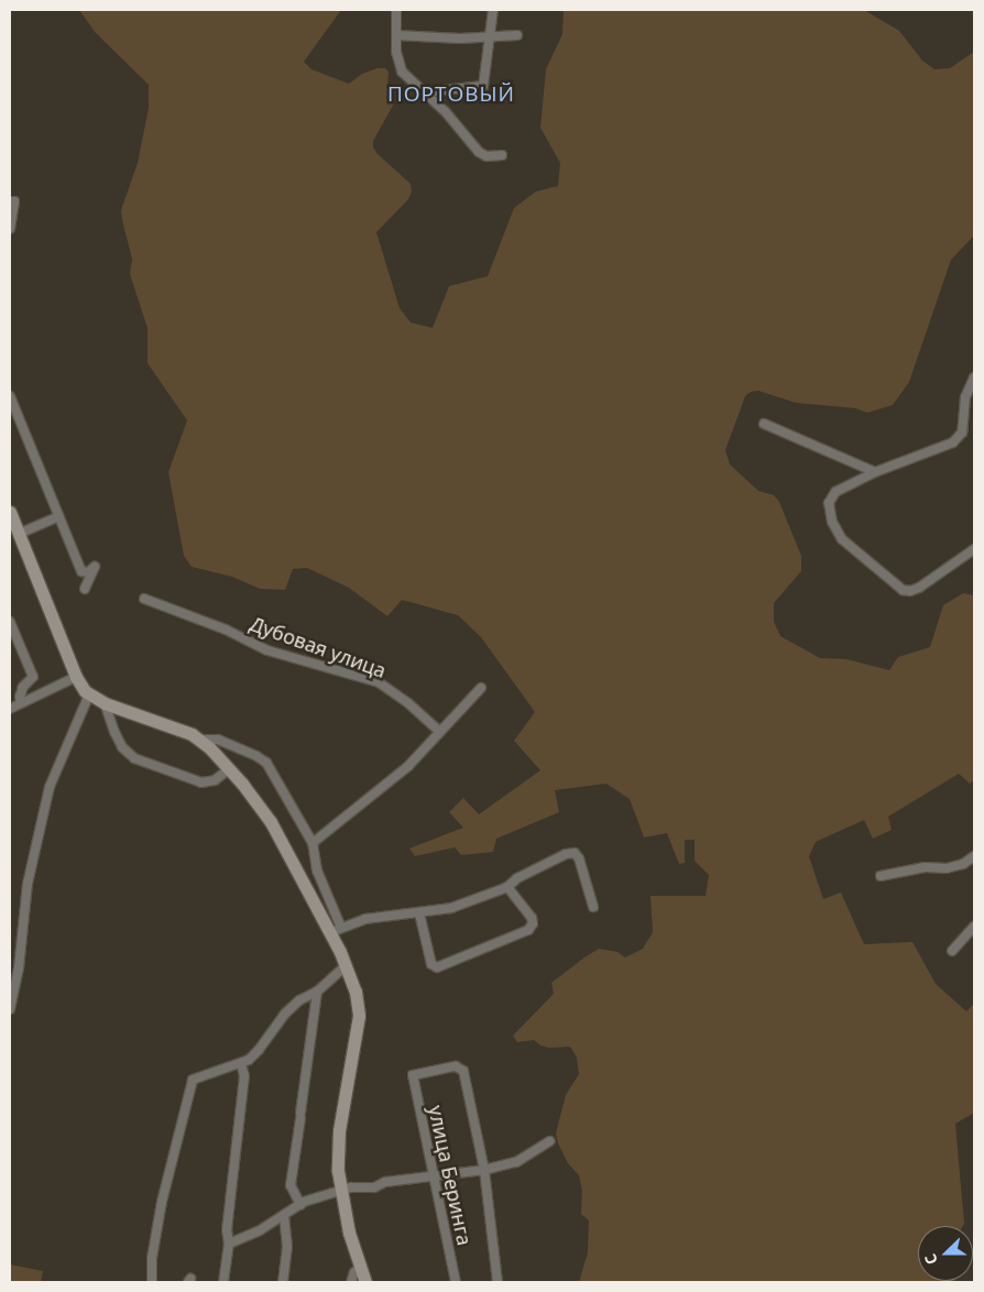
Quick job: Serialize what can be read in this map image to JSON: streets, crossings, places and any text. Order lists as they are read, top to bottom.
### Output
{
  "streets": {
    "street": ["Дубовая улица", "улица Беринга"]
  },
  "districts": ["ПОРТОВЫЙ"],
  "north": "left"
}
